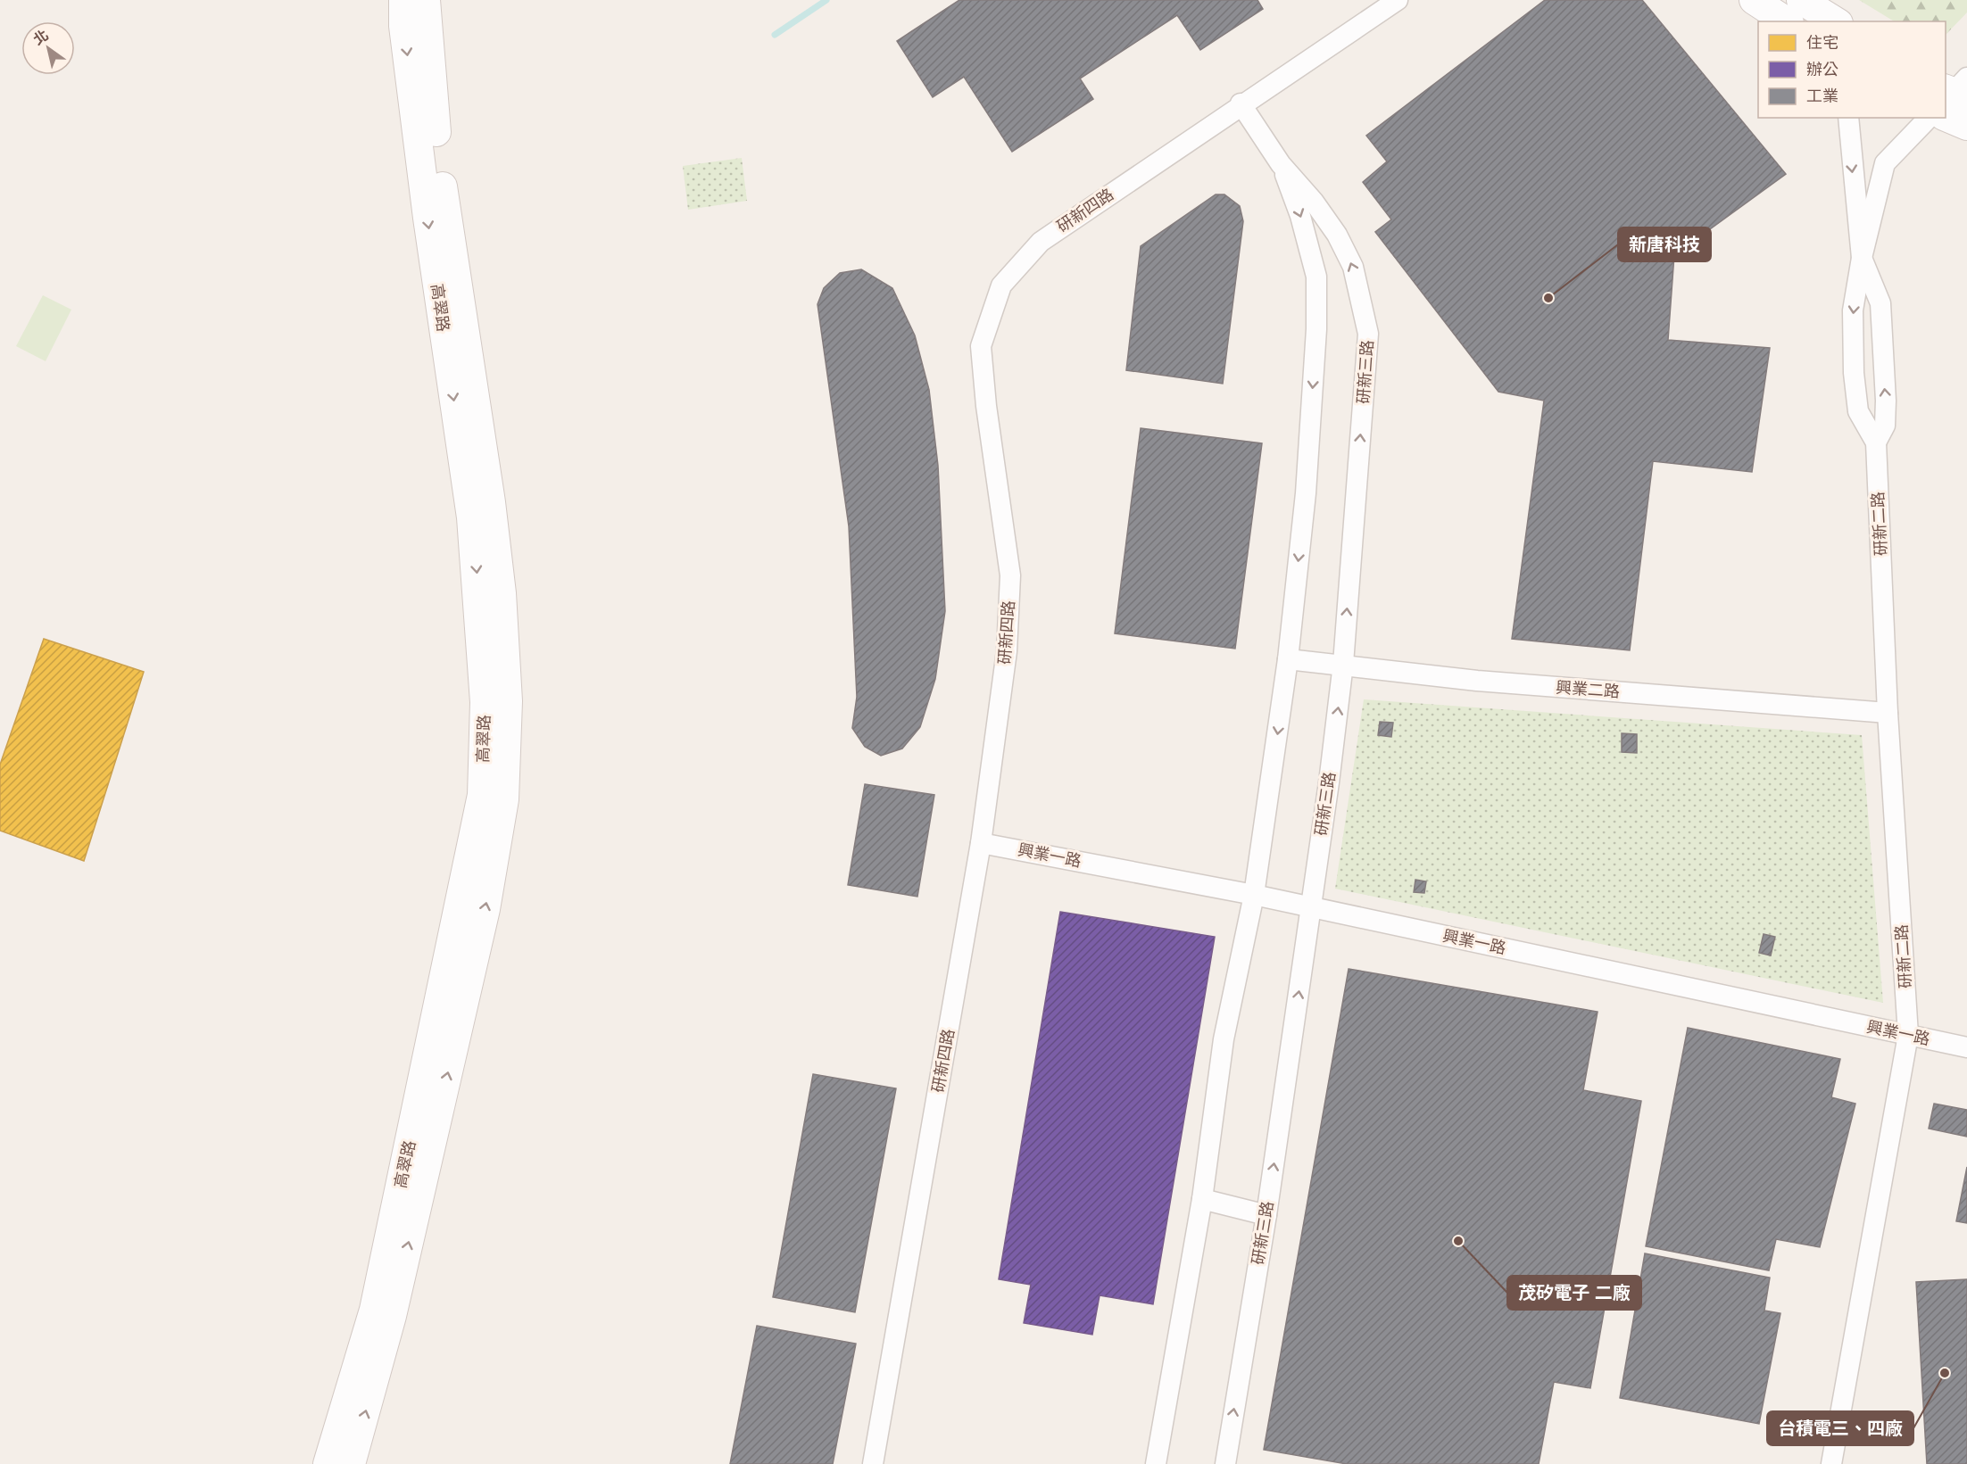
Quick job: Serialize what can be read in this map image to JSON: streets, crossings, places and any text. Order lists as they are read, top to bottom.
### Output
{
  "streets": {
    "street": [
      "研新四路",
      "高翠路",
      "研新三路",
      "研新二路",
      "興業二路",
      "興業一路"
    ]
  },
  "crossings": [
    ["研新四路", "研新三路"],
    ["研新四路", "興業一路"],
    ["研新三路", "興業二路"],
    ["研新三路", "興業一路"],
    ["研新二路", "興業二路"],
    ["研新二路", "興業一路"]
  ],
  "places": ["新唐科技", "茂矽電子 二廠", "台積電三、四廠"],
  "legend": ["住宅", "辦公", "工業"],
  "north": "top left"
}
